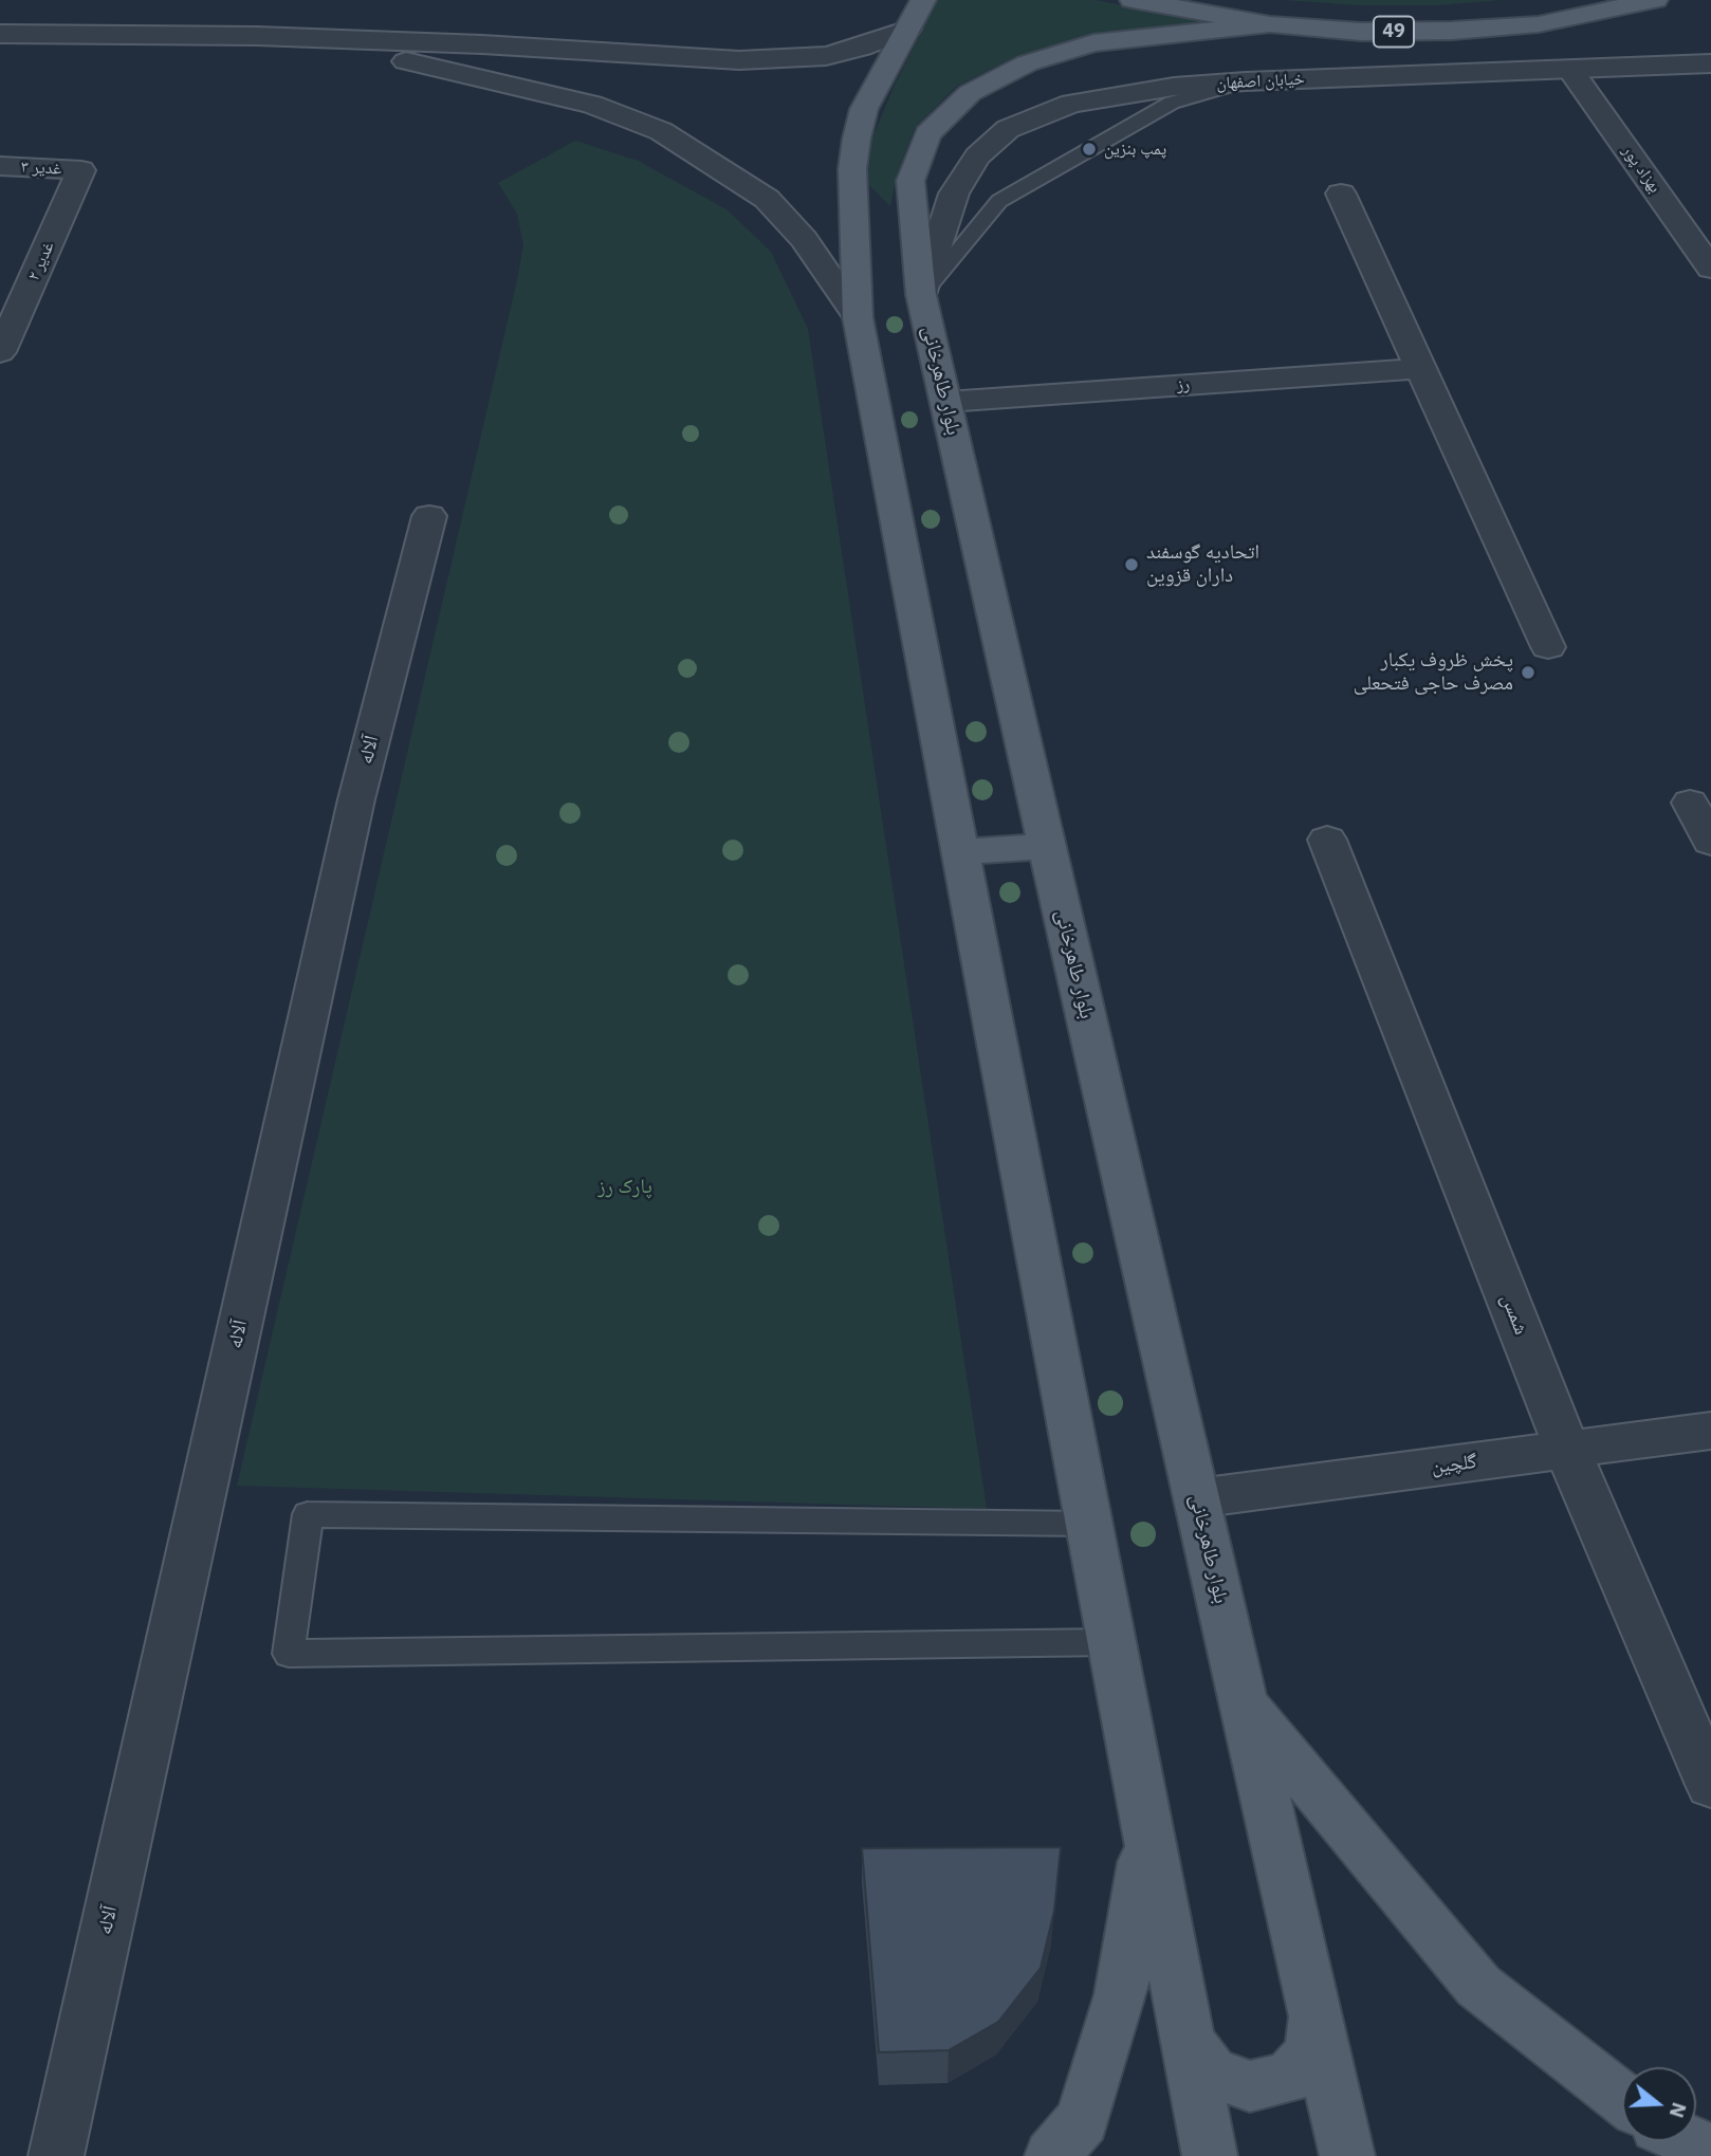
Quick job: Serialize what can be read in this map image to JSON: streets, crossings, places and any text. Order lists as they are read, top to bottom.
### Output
{
  "streets": {
    "main road": ["49", "بلوار طاهرخانی"],
    "street": [
      "خیابان اصفهان",
      "غدیر ۳",
      "بهزاد پور",
      "غدیر ۲",
      "رز",
      "آلاله",
      "شمس",
      "گلچین"
    ]
  },
  "crossings": [
    ["49", "بلوار طاهرخانی"],
    ["خیابان اصفهان", "بهزاد پور"],
    ["خیابان اصفهان", "بلوار طاهرخانی"],
    ["غدیر ۳", "غدیر ۲"],
    ["بلوار طاهرخانی", "رز"],
    ["بلوار طاهرخانی", "گلچین"],
    ["شمس", "گلچین"]
  ],
  "parks": ["پارک رز"],
  "places": ["پمپ بنزین", "اتحادیه گوسفند داران قزوین", "پخش ظروف یکبار مصرف حاجی فتحعلی"],
  "north": "right"
}
